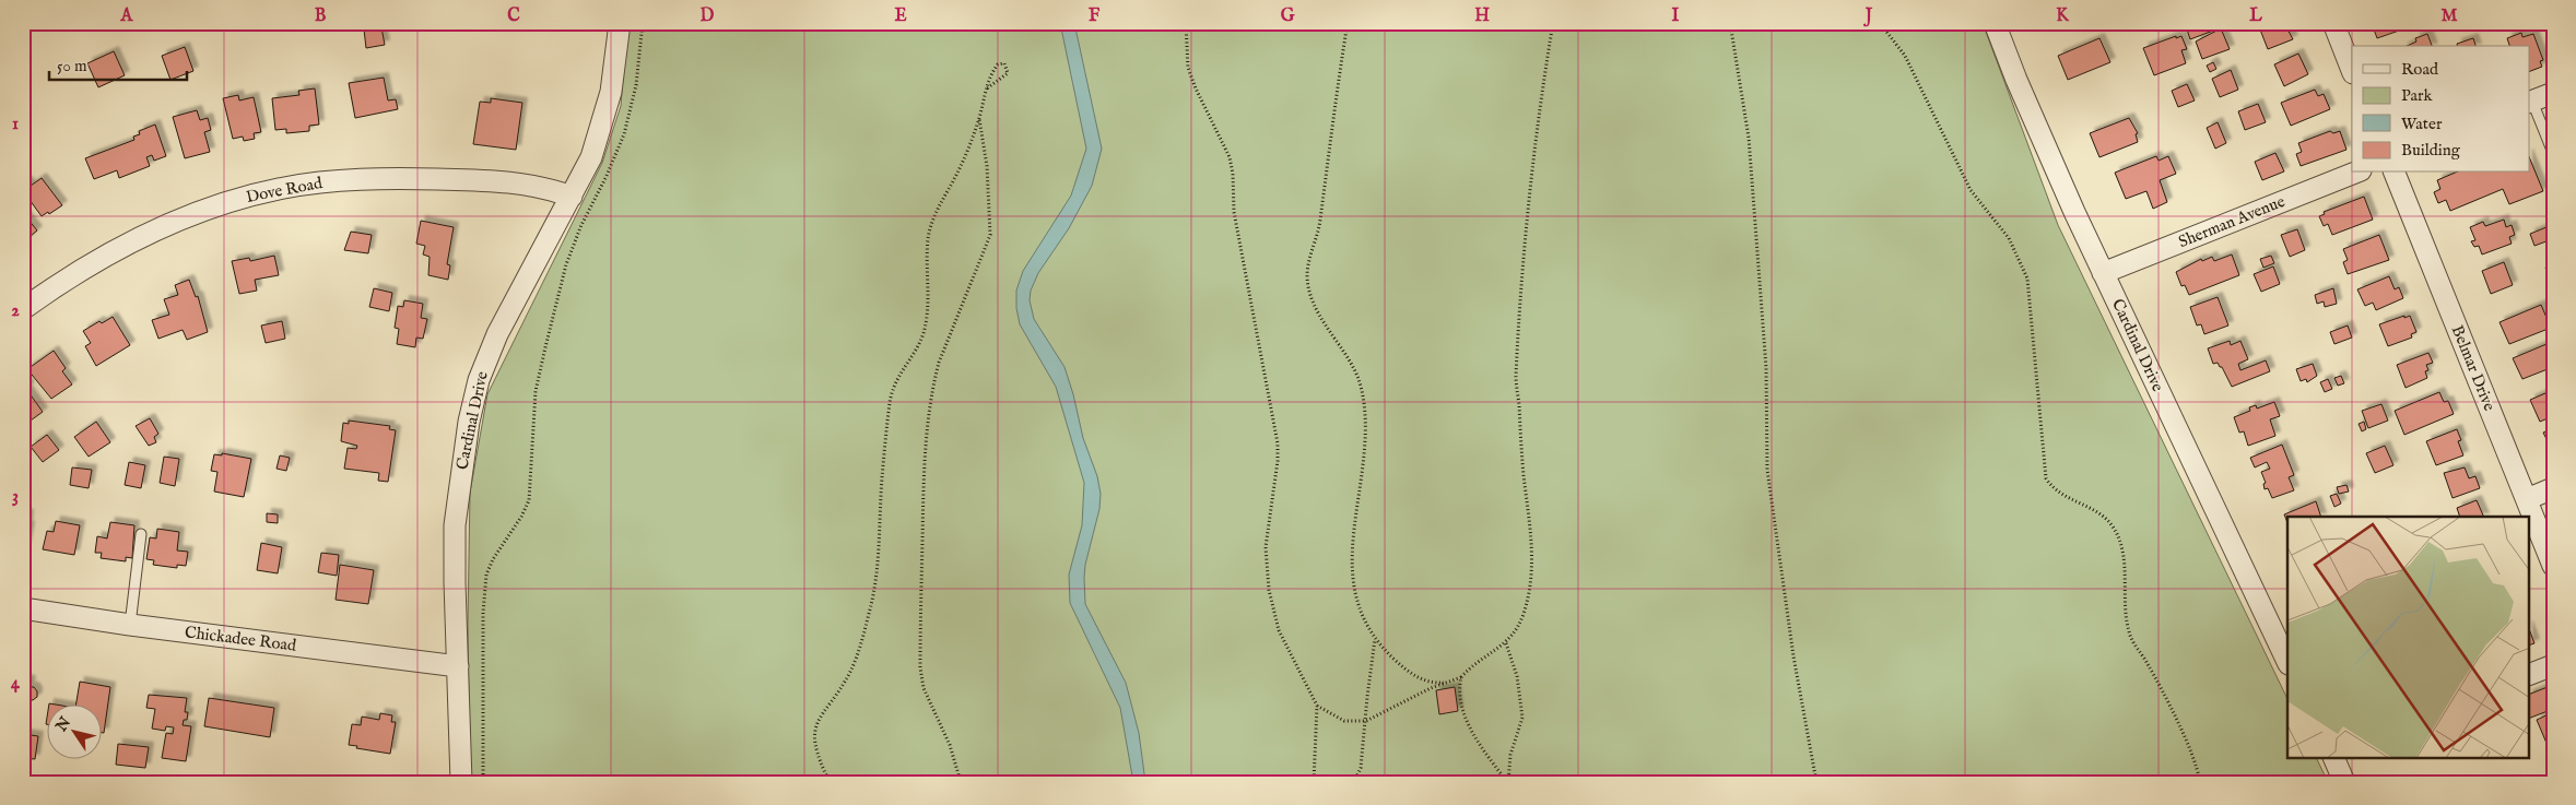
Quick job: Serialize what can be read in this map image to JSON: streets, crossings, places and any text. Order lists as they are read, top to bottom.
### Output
{
  "streets": {
    "street": [
      "Dove Road",
      "Sherman Avenue",
      "Cardinal Drive",
      "Belmar Drive",
      "Chickadee Road"
    ]
  },
  "crossings": [
    ["Dove Road", "Cardinal Drive"],
    ["Sherman Avenue", "Cardinal Drive"],
    ["Cardinal Drive", "Chickadee Road"]
  ],
  "legend": [
    "Road",
    "Park",
    "Water",
    "Building"
  ],
  "scale_bar": "50 m",
  "north": "top left",
  "grid": {
    "columns": [
      "A",
      "B",
      "C",
      "D",
      "E",
      "F",
      "G",
      "H",
      "I",
      "J",
      "K",
      "L",
      "M"
    ],
    "rows": [
      "1",
      "2",
      "3",
      "4"
    ]
  }
}
